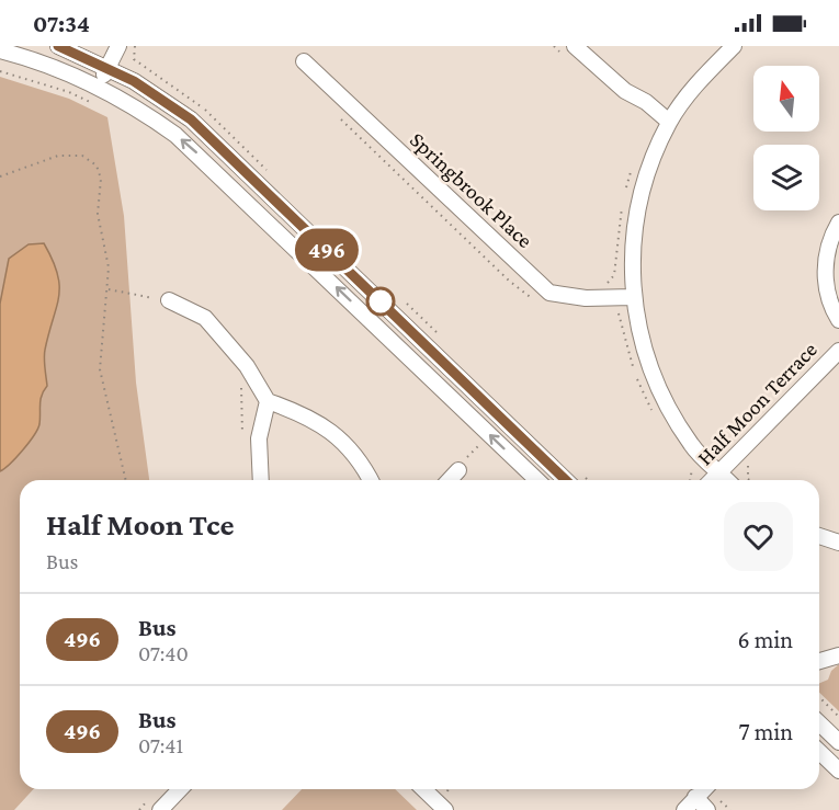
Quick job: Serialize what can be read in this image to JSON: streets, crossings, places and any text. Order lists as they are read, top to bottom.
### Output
{
  "streets": {
    "street": ["Springbrook Place", "Half Moon Terrace"]
  },
  "lines": ["bus line 496"],
  "north": "top",
  "page": {
    "status": "07:34",
    "on_map": "496",
    "heading": ["Half Moon Tce", "Bus"],
    "list": [
      {
        "mark": "496",
        "name": "Bus",
        "note": "07:40",
        "value": "6 min"
      },
      {
        "mark": "496",
        "name": "Bus",
        "note": "07:41",
        "value": "7 min"
      }
    ]
  }
}
